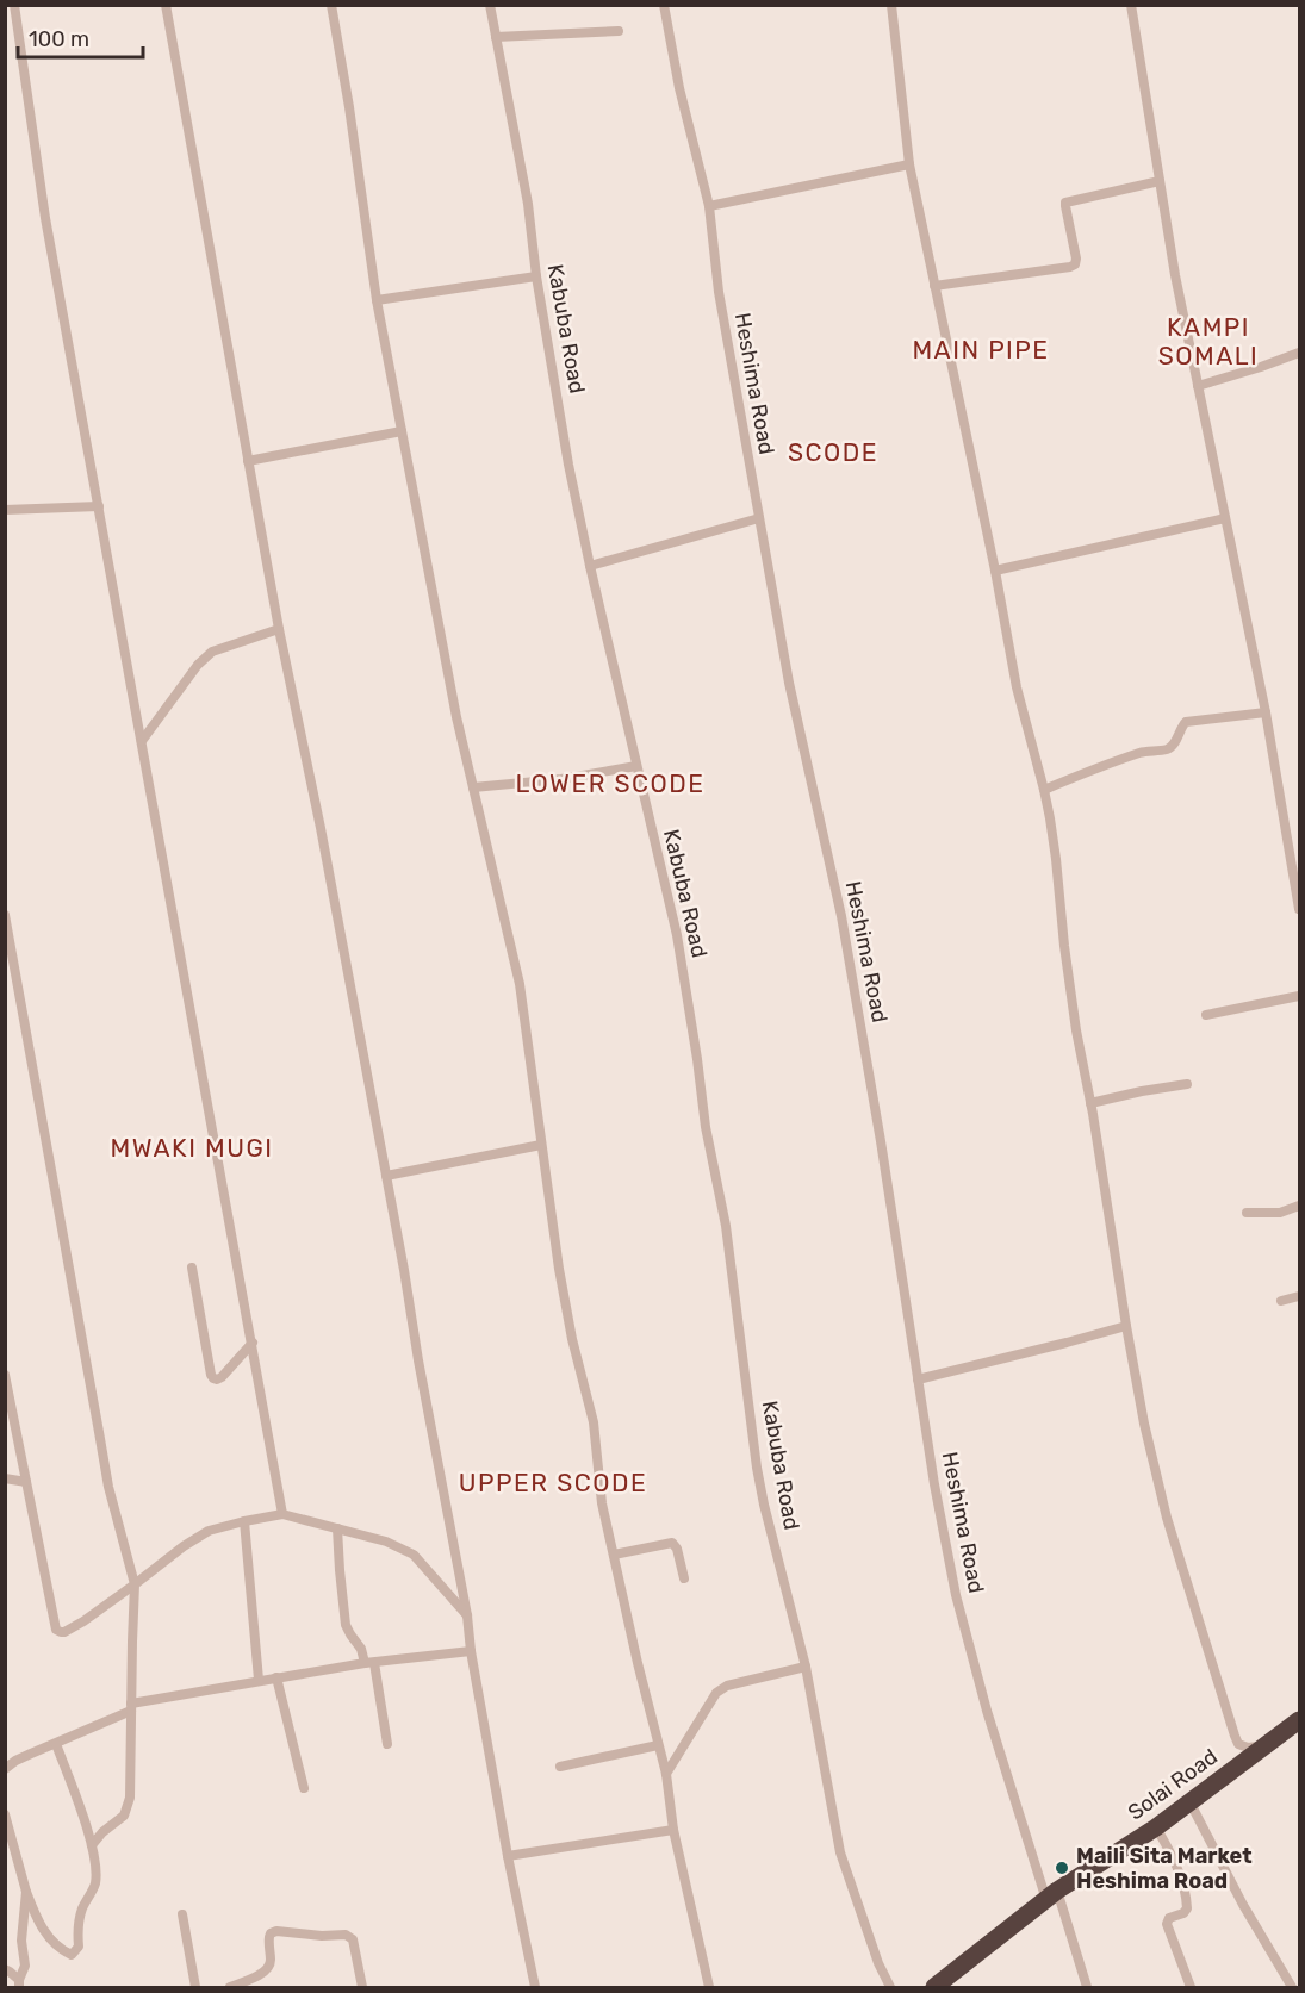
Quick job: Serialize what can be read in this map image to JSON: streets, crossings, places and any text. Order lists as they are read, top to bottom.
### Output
{
  "streets": {
    "highway": ["Solai Road"],
    "street": ["Kabuba Road", "Heshima Road"]
  },
  "crossings": [
    ["Heshima Road", "Solai Road"]
  ],
  "districts": [
    "KAMPI SOMALI",
    "MAIN PIPE",
    "SCODE",
    "LOWER SCODE",
    "MWAKI MUGI",
    "UPPER SCODE"
  ],
  "places": ["Maili Sita Market Heshima Road"],
  "scale_bar": "100 m"
}
